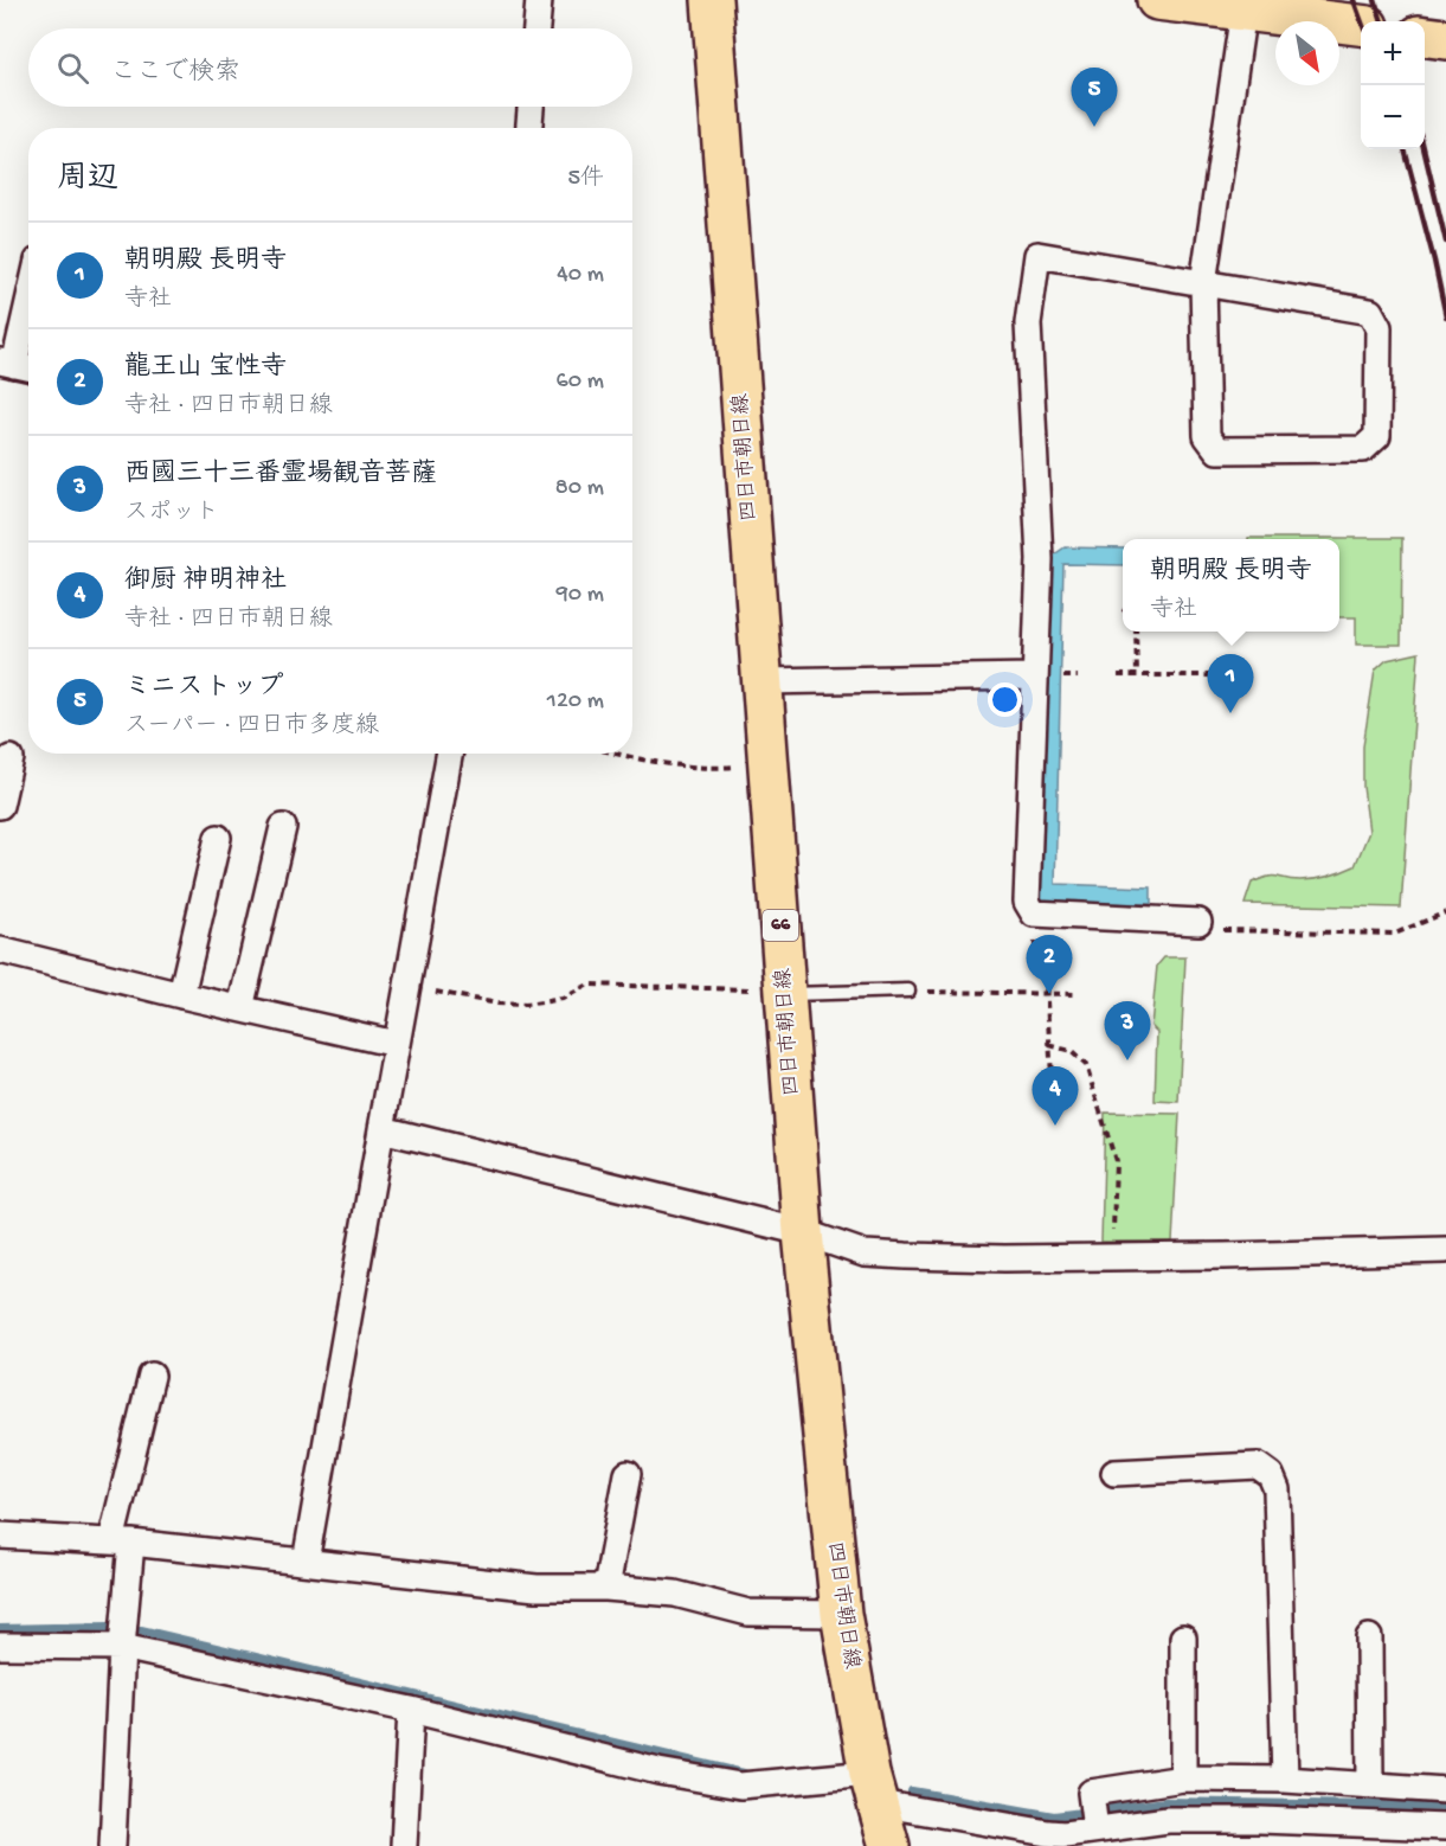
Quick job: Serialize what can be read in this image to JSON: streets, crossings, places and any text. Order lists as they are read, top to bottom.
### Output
{
  "streets": {
    "main road": ["四日市朝日線", "66"]
  },
  "north": "bottom right",
  "page": {
    "map_buttons": ["+", "−"],
    "search": "ここで検索",
    "pins": [
      "5",
      "1",
      "2",
      "3",
      "4"
    ],
    "heading": ["周辺", "5件"],
    "list": [
      {
        "mark": "1",
        "name": "朝明殿 長明寺",
        "note": "寺社",
        "value": "40 m"
      },
      {
        "mark": "2",
        "name": "龍王山 宝性寺",
        "note": "寺社 · 四日市朝日線",
        "value": "60 m"
      },
      {
        "mark": "3",
        "name": "西國三十三番霊場観音菩薩",
        "note": "スポット",
        "value": "80 m"
      },
      {
        "mark": "4",
        "name": "御厨 神明神社",
        "note": "寺社 · 四日市朝日線",
        "value": "90 m"
      },
      {
        "mark": "5",
        "name": "ミニストップ",
        "note": "スーパー · 四日市多度線",
        "value": "120 m"
      }
    ],
    "popup": ["朝明殿 長明寺", "寺社"]
  }
}
